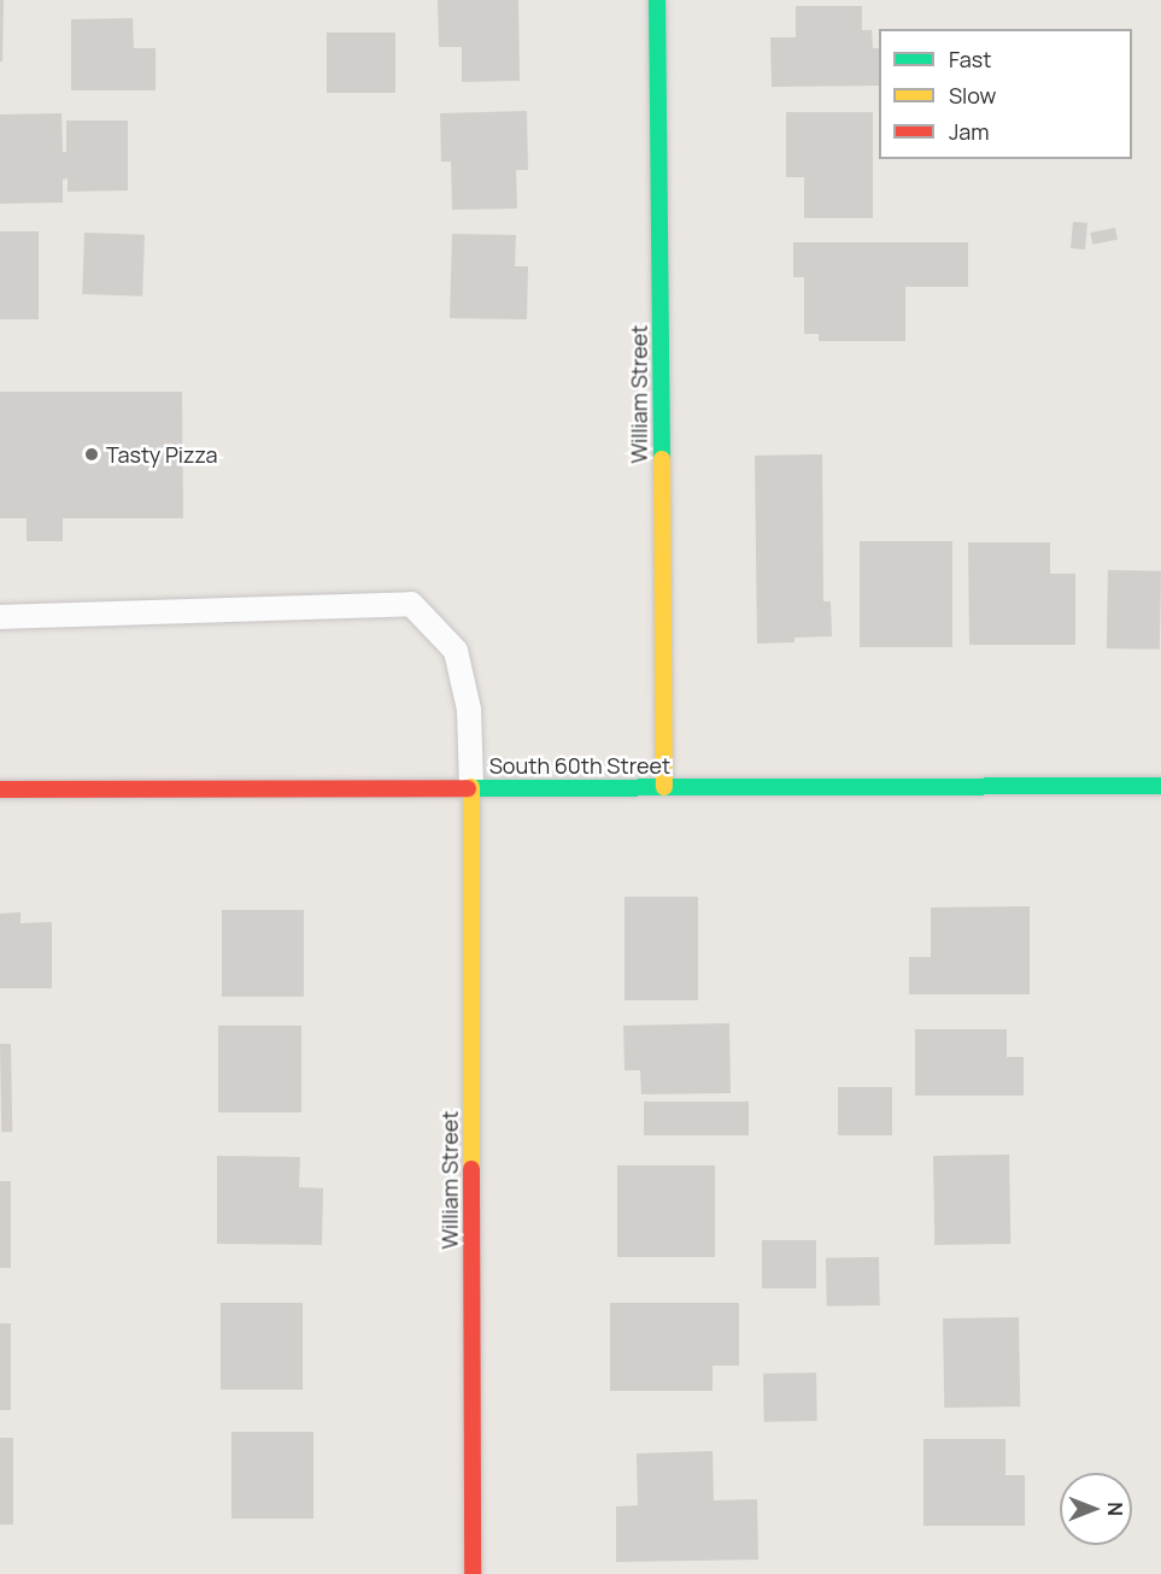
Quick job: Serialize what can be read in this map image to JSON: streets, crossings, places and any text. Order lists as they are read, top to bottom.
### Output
{
  "streets": {
    "street": ["William Street", "South 60th Street"]
  },
  "crossings": [
    ["William Street", "South 60th Street"]
  ],
  "places": ["Tasty Pizza"],
  "legend": ["Fast", "Slow", "Jam"],
  "north": "right"
}
